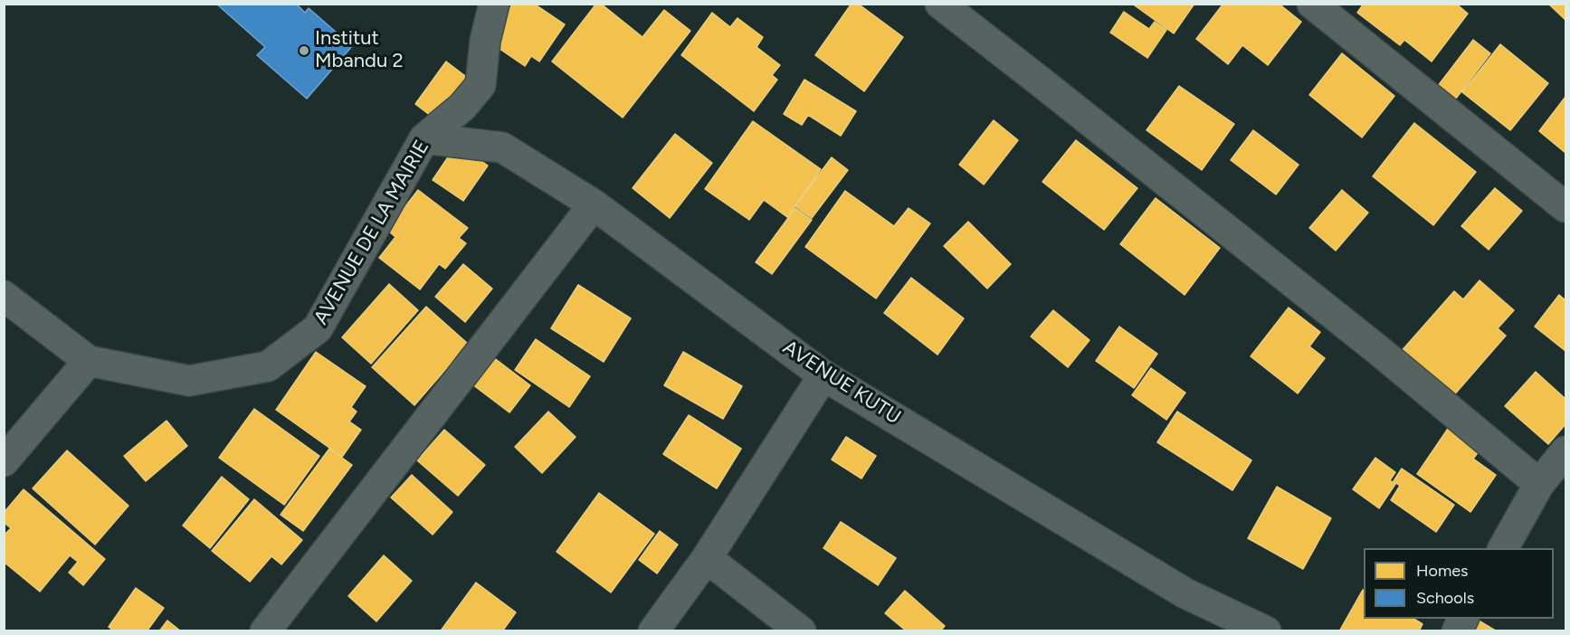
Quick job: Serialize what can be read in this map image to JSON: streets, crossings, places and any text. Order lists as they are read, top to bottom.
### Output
{
  "streets": {
    "street": ["AVENUE DE LA MAIRIE", "AVENUE KUTU"]
  },
  "crossings": [
    ["AVENUE DE LA MAIRIE", "AVENUE KUTU"]
  ],
  "places": ["Institut Mbandu 2"],
  "legend": ["Homes", "Schools"]
}
